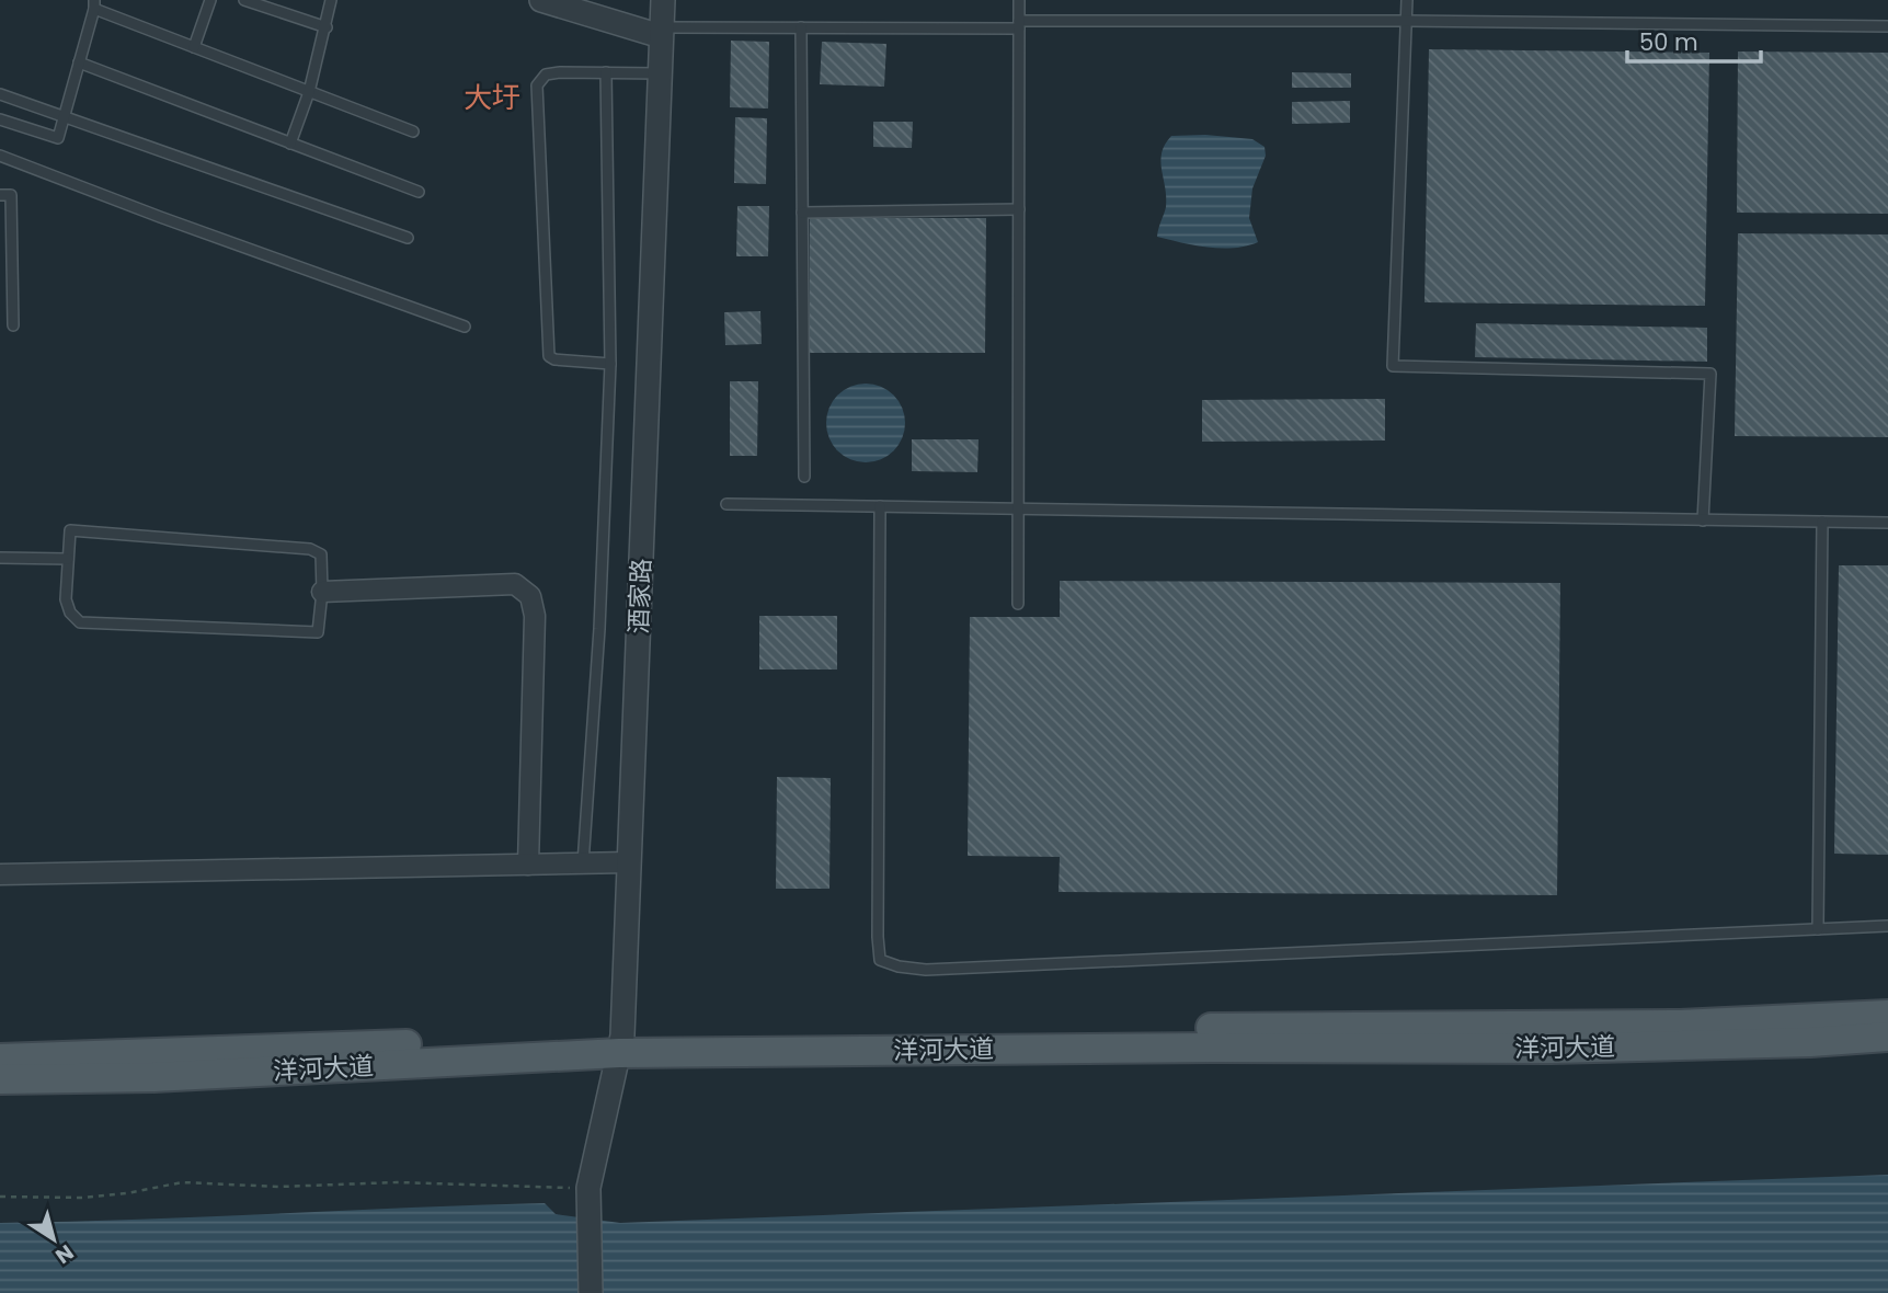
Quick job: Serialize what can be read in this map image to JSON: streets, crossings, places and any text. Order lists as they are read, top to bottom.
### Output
{
  "streets": {
    "main road": ["洋河大道"],
    "street": ["酒家路"]
  },
  "crossings": [
    ["酒家路", "洋河大道"]
  ],
  "districts": ["大圩"],
  "scale_bar": "50 m",
  "north": "bottom right"
}
